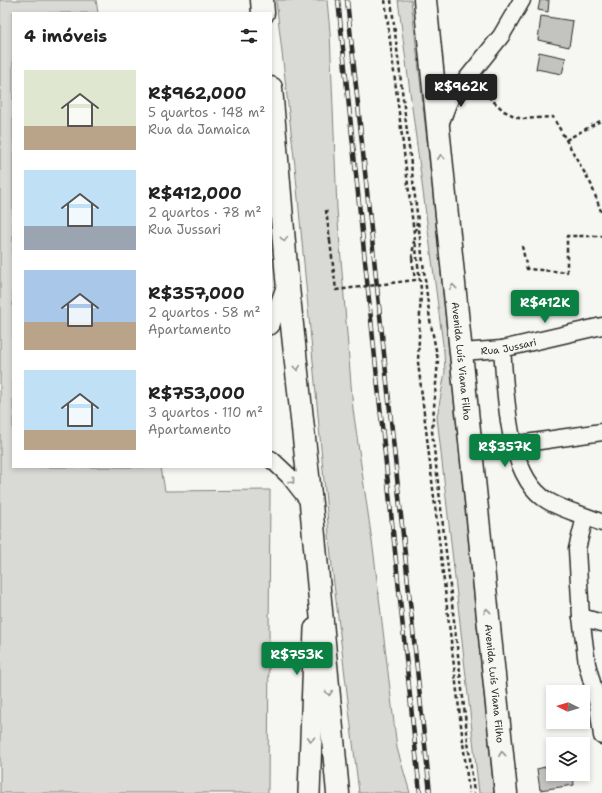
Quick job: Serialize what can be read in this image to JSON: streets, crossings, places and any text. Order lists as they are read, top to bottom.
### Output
{
  "streets": {
    "highway": ["Avenida Luís Viana Filho"],
    "street": ["Rua Jussari"]
  },
  "crossings": [
    ["Rua Jussari", "Avenida Luís Viana Filho"]
  ],
  "north": "left",
  "page": {
    "heading": "4 imóveis",
    "list": [
      {
        "name": "R$962,000",
        "note": "5 quartos · 148 m² · Rua da Jamaica"
      },
      {
        "name": "R$412,000",
        "note": "2 quartos · 78 m² · Rua Jussari"
      },
      {
        "name": "R$357,000",
        "note": "2 quartos · 58 m² · Apartamento"
      },
      {
        "name": "R$753,000",
        "note": "3 quartos · 110 m² · Apartamento"
      }
    ],
    "price": [
      "R$962K",
      "R$412K",
      "R$357K",
      "R$753K"
    ]
  }
}
